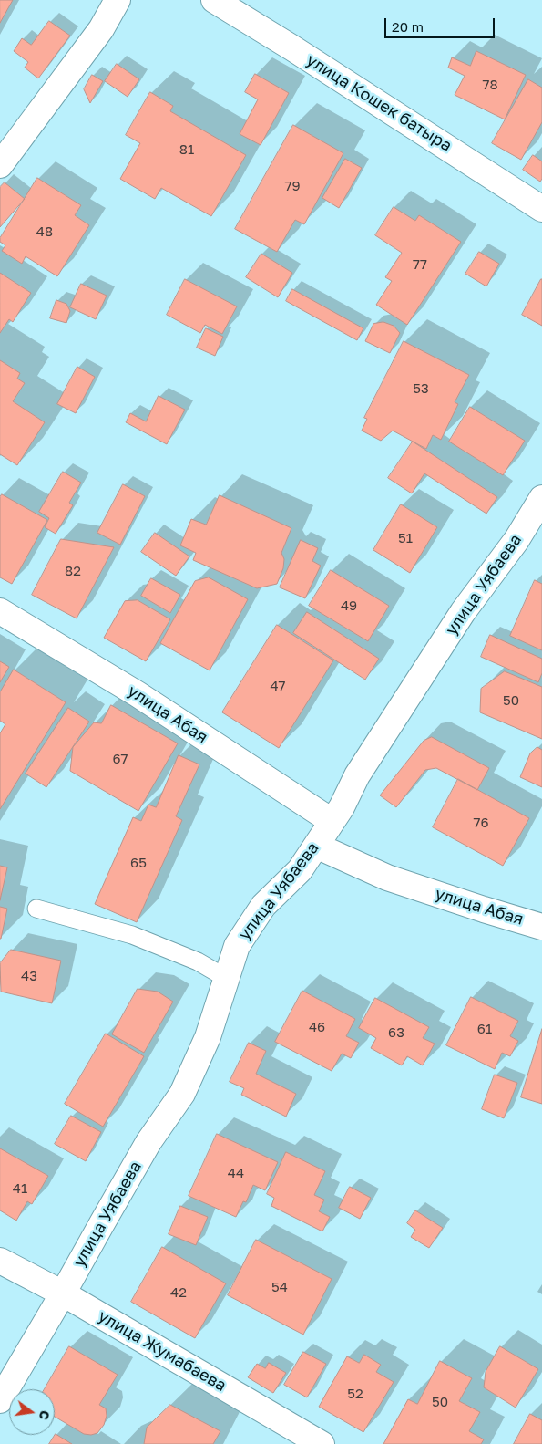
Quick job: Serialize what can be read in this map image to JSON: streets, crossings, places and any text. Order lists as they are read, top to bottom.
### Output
{
  "streets": {
    "street": [
      "улица Кошек батыра",
      "улица Уябаева",
      "улица Абая",
      "улица Жумабаева"
    ]
  },
  "crossings": [
    ["улица Уябаева", "улица Абая"],
    ["улица Уябаева", "улица Жумабаева"]
  ],
  "house_numbers": [
    "78",
    "81",
    "79",
    "48",
    "77",
    "53",
    "51",
    "82",
    "49",
    "47",
    "50",
    "67",
    "76",
    "65",
    "43",
    "46",
    "61",
    "63",
    "44",
    "41",
    "54",
    "42",
    "52",
    "50"
  ],
  "scale_bar": "20 m",
  "north": "right"
}
